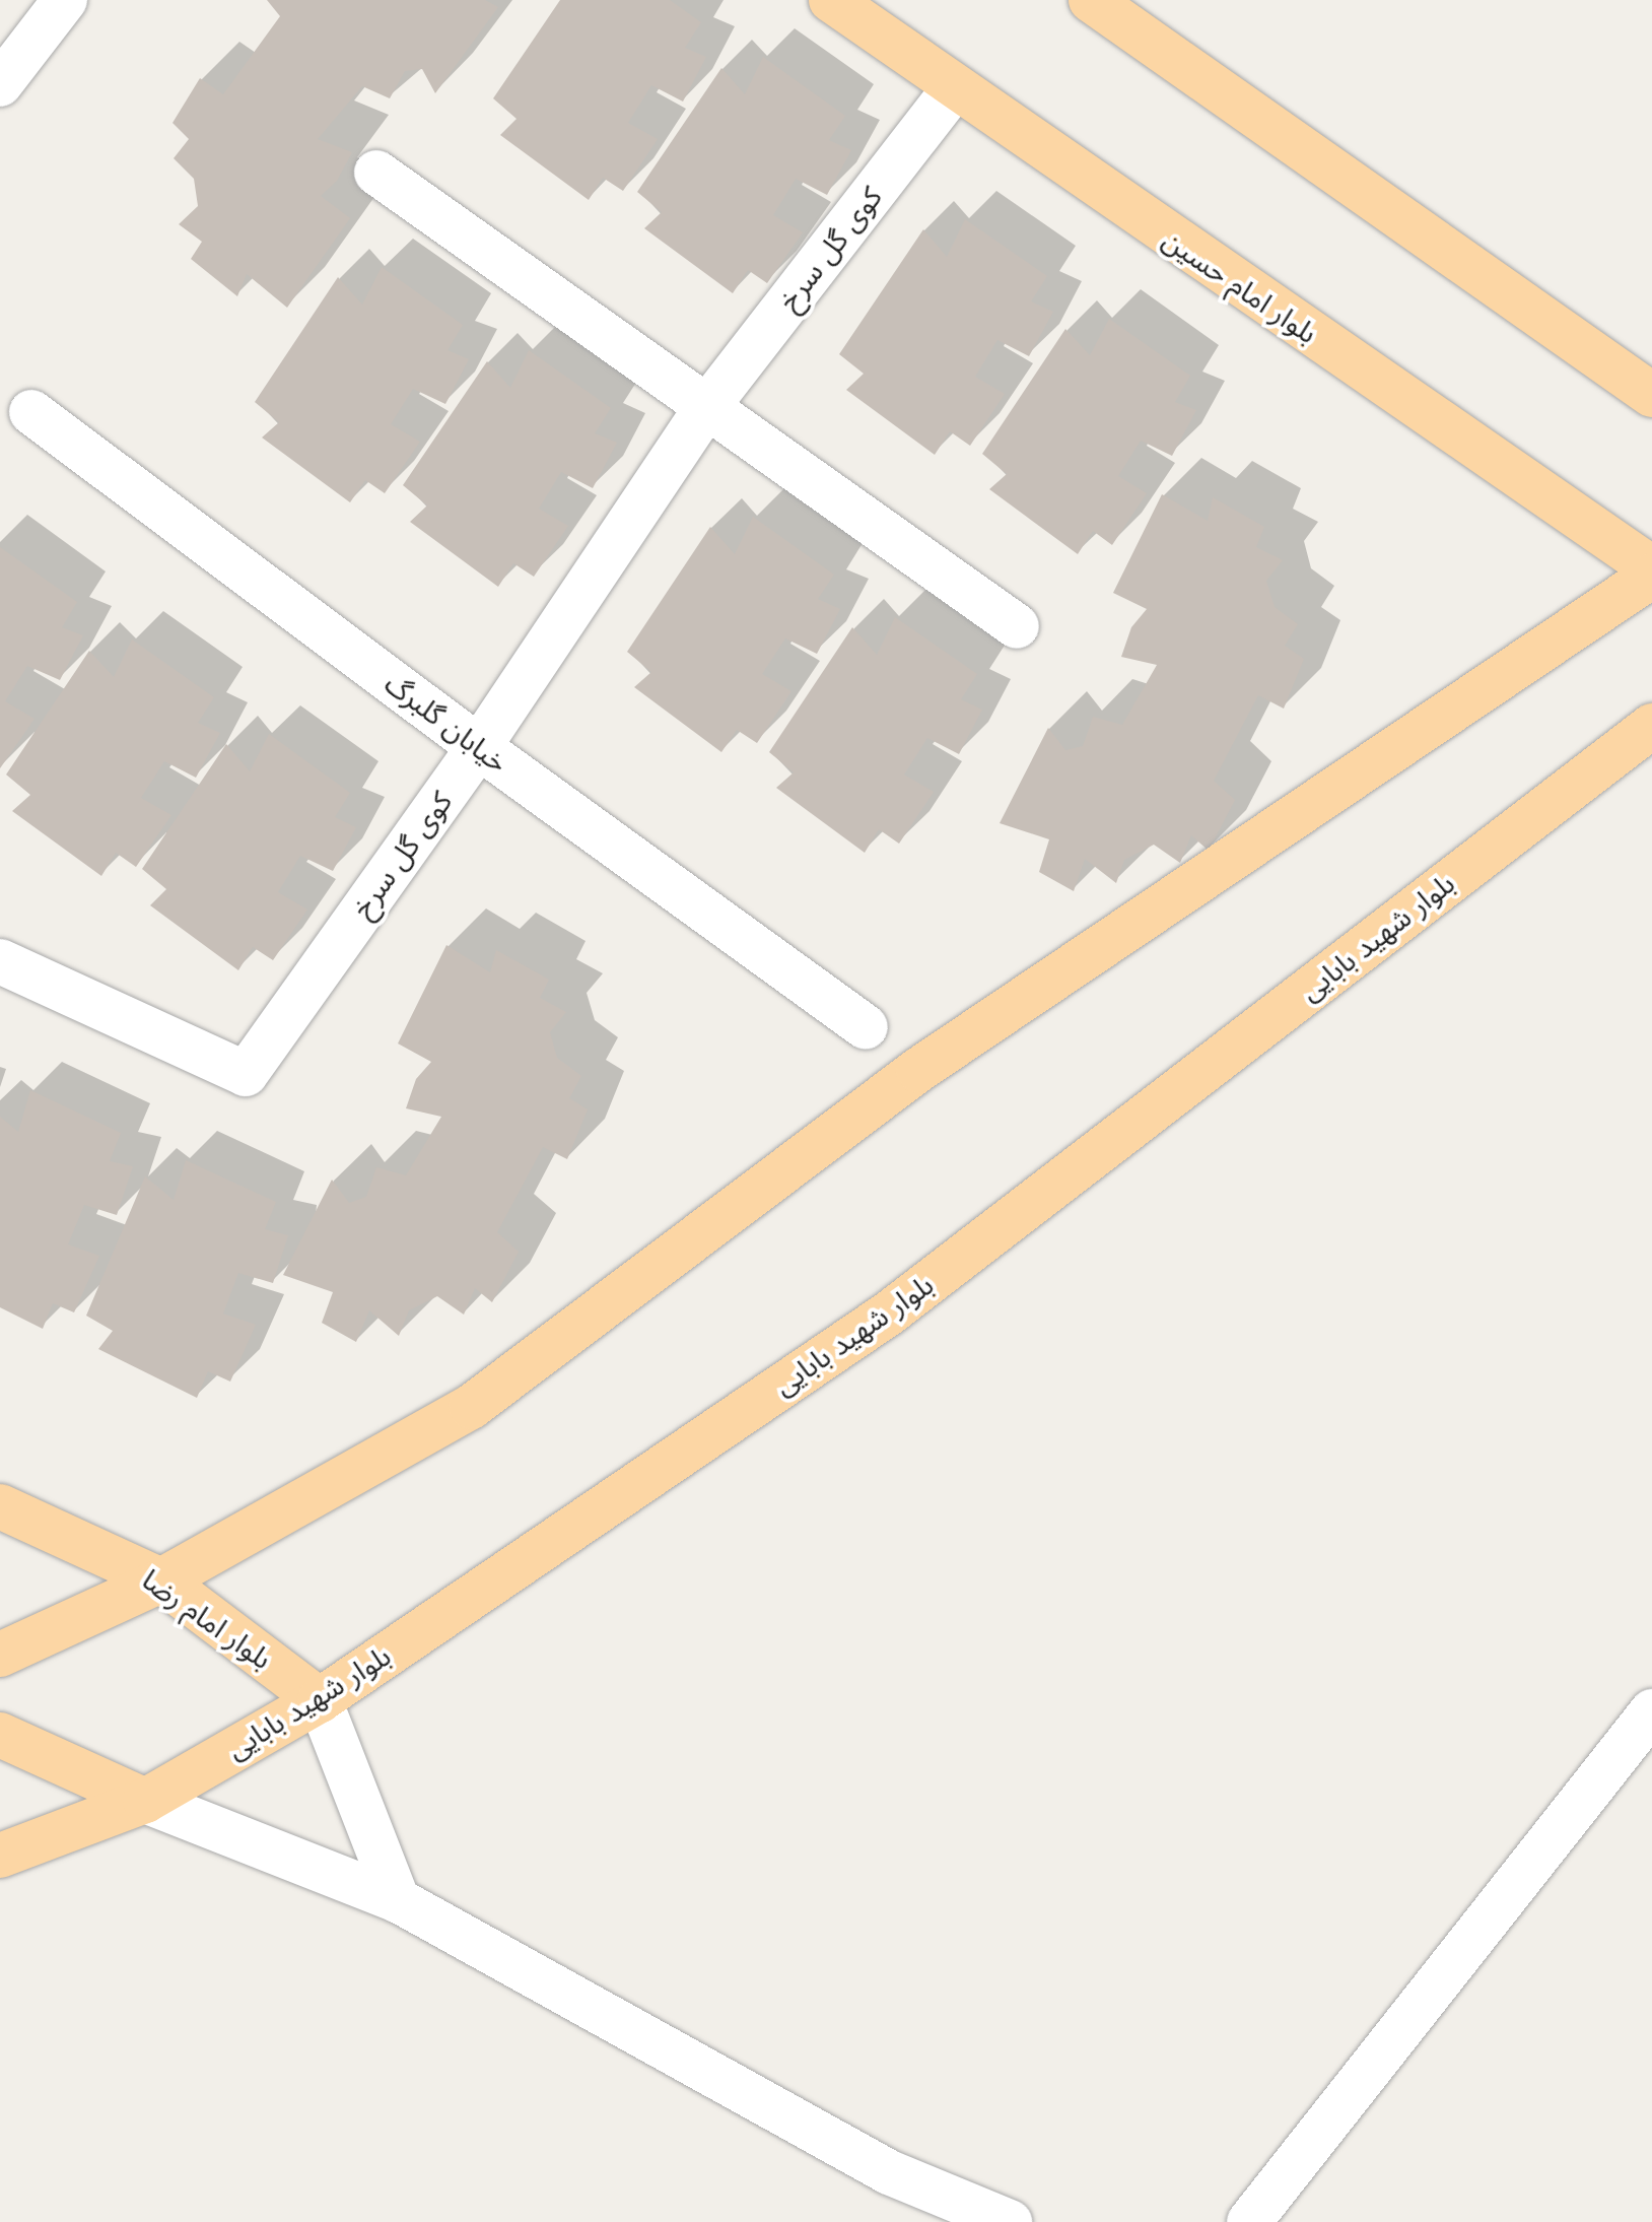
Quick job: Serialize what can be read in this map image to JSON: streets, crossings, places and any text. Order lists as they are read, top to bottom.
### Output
{
  "streets": {
    "main road": ["بلوار امام حسین", "بلوار شهید بابایی", "بلوار امام رضا"],
    "street": ["کوی گل سرخ", "خیابان گلبرگ"]
  },
  "crossings": [
    ["کوی گل سرخ", "بلوار امام حسین"],
    ["کوی گل سرخ", "خیابان گلبرگ"],
    ["بلوار شهید بابایی", "بلوار امام رضا"]
  ]
}
